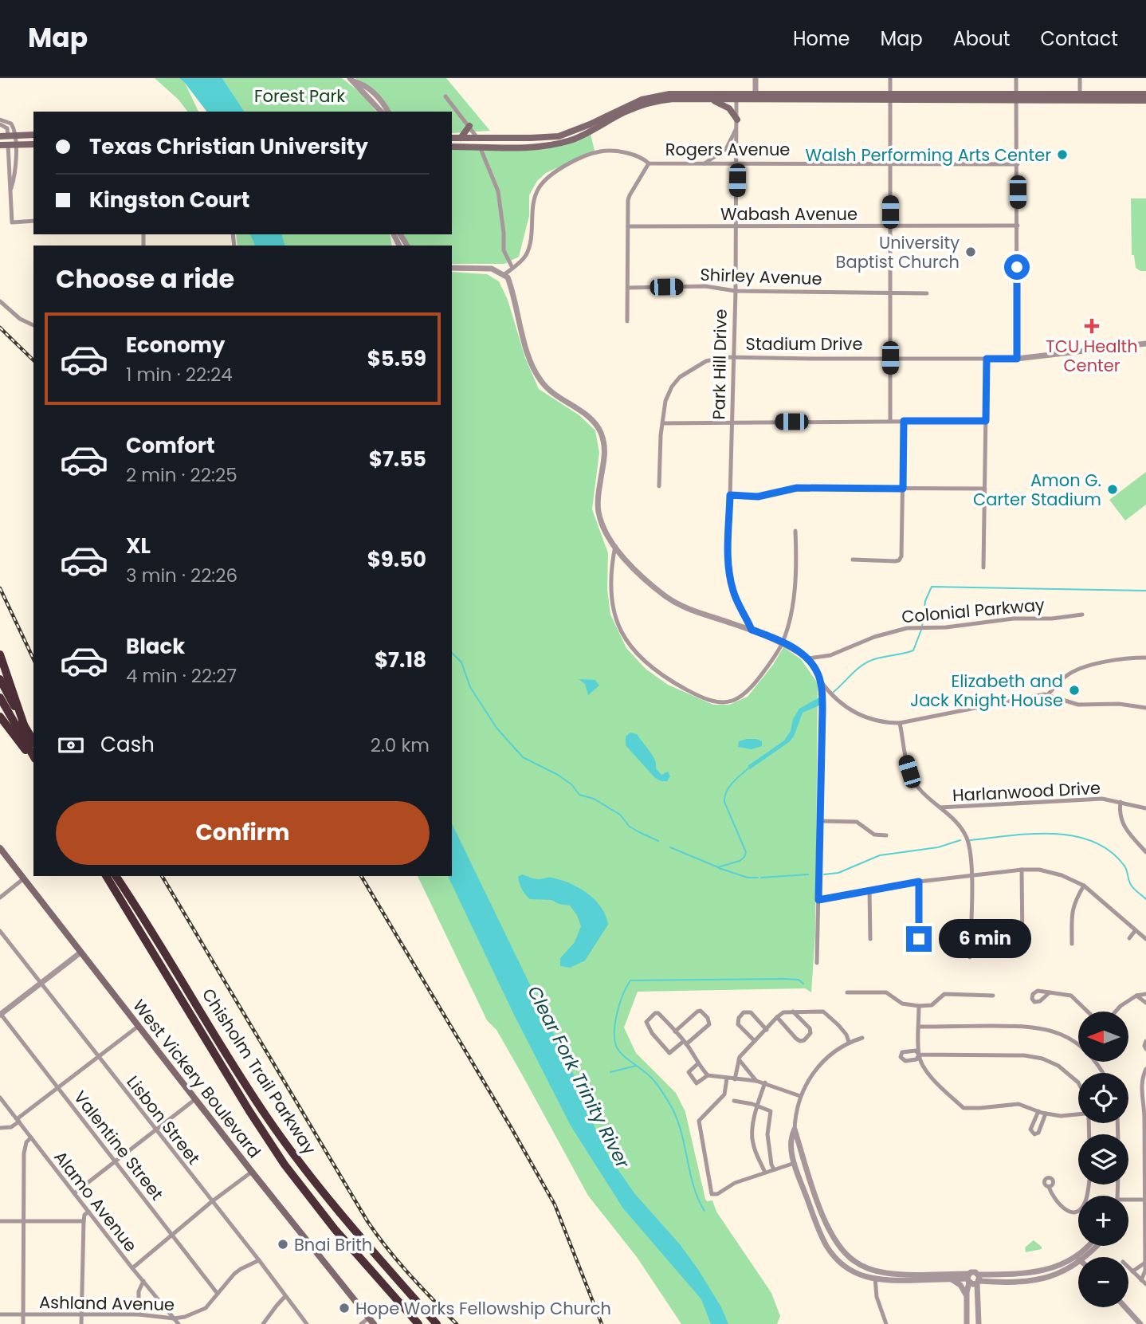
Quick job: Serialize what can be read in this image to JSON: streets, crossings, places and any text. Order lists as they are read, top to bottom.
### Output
{
  "streets": {
    "highway": ["Chisholm Trail Parkway"],
    "main road": ["West Vickery Boulevard"],
    "street": [
      "Rogers Avenue",
      "Wabash Avenue",
      "Shirley Avenue",
      "Stadium Drive",
      "Park Hill Drive",
      "Colonial Parkway",
      "Harlanwood Drive",
      "Lisbon Street",
      "Valentine Street",
      "Alamo Avenue",
      "Ashland Avenue"
    ]
  },
  "crossings": [
    ["Rogers Avenue", "Park Hill Drive"],
    ["Wabash Avenue", "Park Hill Drive"],
    ["Shirley Avenue", "Park Hill Drive"],
    ["Stadium Drive", "Park Hill Drive"],
    ["Lisbon Street", "Ashland Avenue"],
    ["Valentine Street", "Ashland Avenue"],
    ["Alamo Avenue", "Ashland Avenue"]
  ],
  "water": ["Clear Fork Trinity River"],
  "parks": ["Forest Park"],
  "places": {
    "other": [
      "Walsh Performing Arts Center",
      "University Baptist Church",
      "Amon G. Carter Stadium",
      "Elizabeth and Jack Knight House",
      "Bnai Brith",
      "Hope Works Fellowship Church"
    ],
    "health": ["TCU Health Center"]
  },
  "north": "left",
  "page": {
    "header": "Map",
    "nav": [
      "Home",
      "Map",
      "About",
      "Contact"
    ],
    "banner": ["Texas Christian University", "Kingston Court"],
    "heading": "Choose a ride",
    "list": [
      {
        "name": "Economy",
        "note": "1 min · 22:24",
        "value": "$5.59"
      },
      {
        "name": "Comfort",
        "note": "2 min · 22:25",
        "value": "$7.55"
      },
      {
        "name": "XL",
        "note": "3 min · 22:26",
        "value": "$9.50"
      },
      {
        "name": "Black",
        "note": "4 min · 22:27",
        "value": "$7.18"
      }
    ],
    "pay": ["Cash", "2.0 km"],
    "buttons": "Confirm",
    "bubble": "6 min",
    "map_buttons": ["+", "−"]
  }
}
